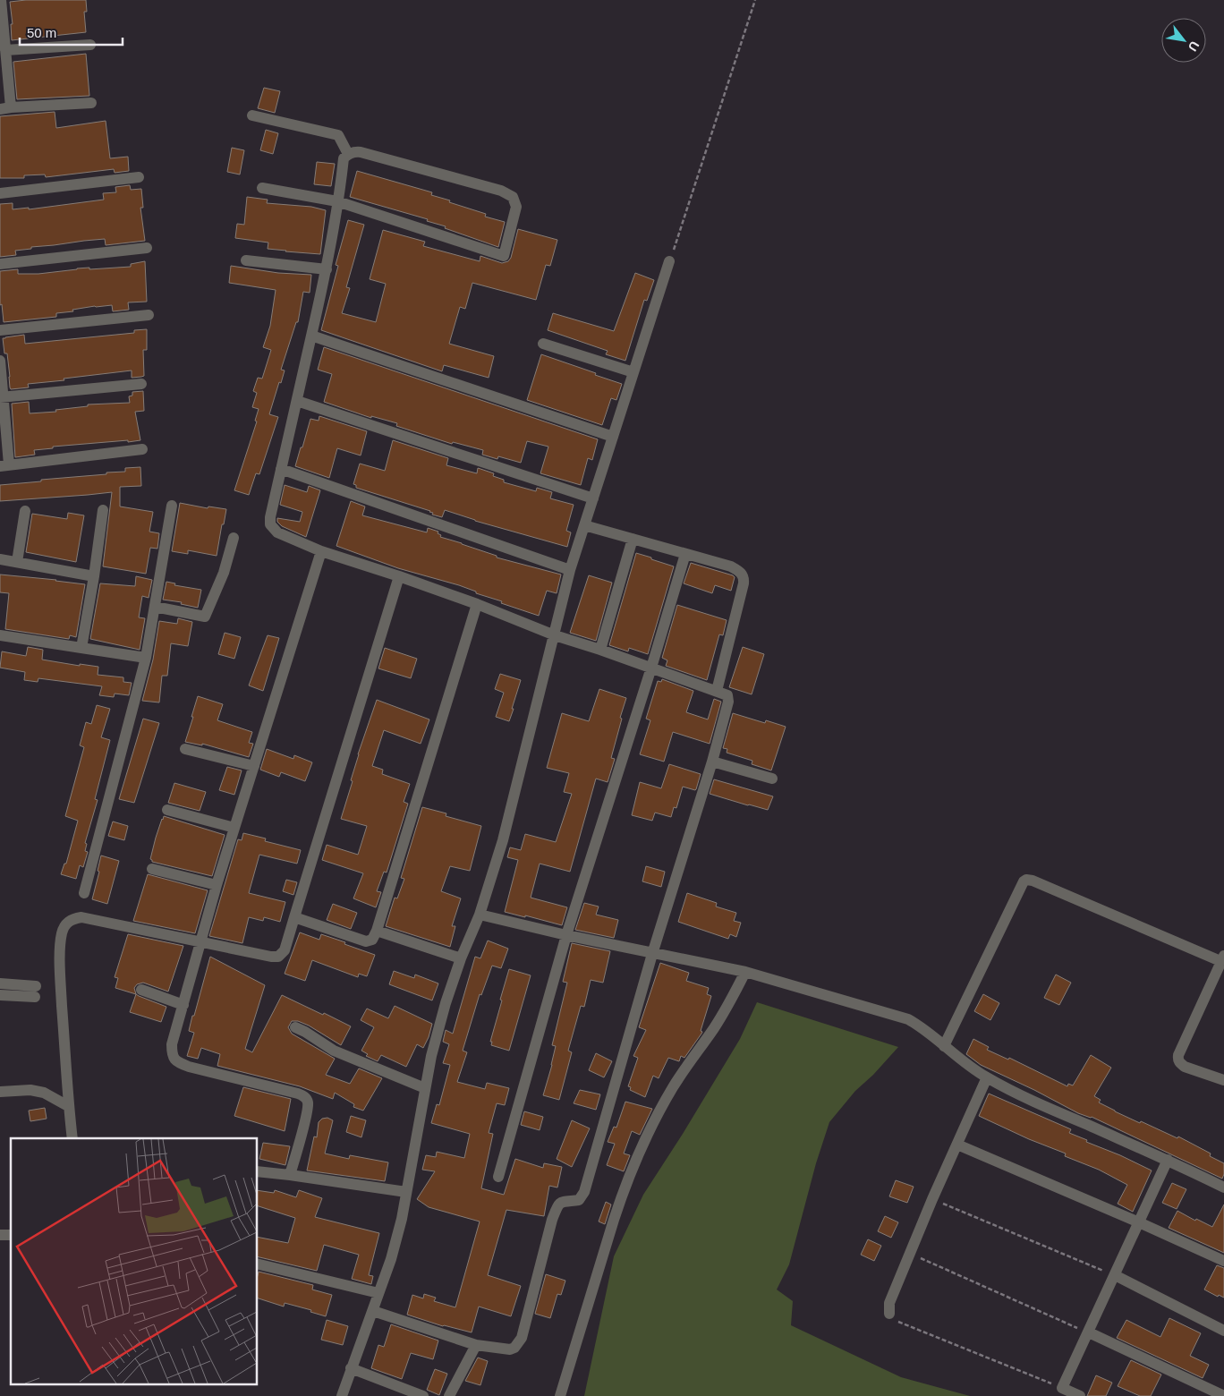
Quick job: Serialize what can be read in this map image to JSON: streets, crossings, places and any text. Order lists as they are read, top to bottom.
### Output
{
  "scale_bar": "50 m",
  "north": "bottom right"
}
